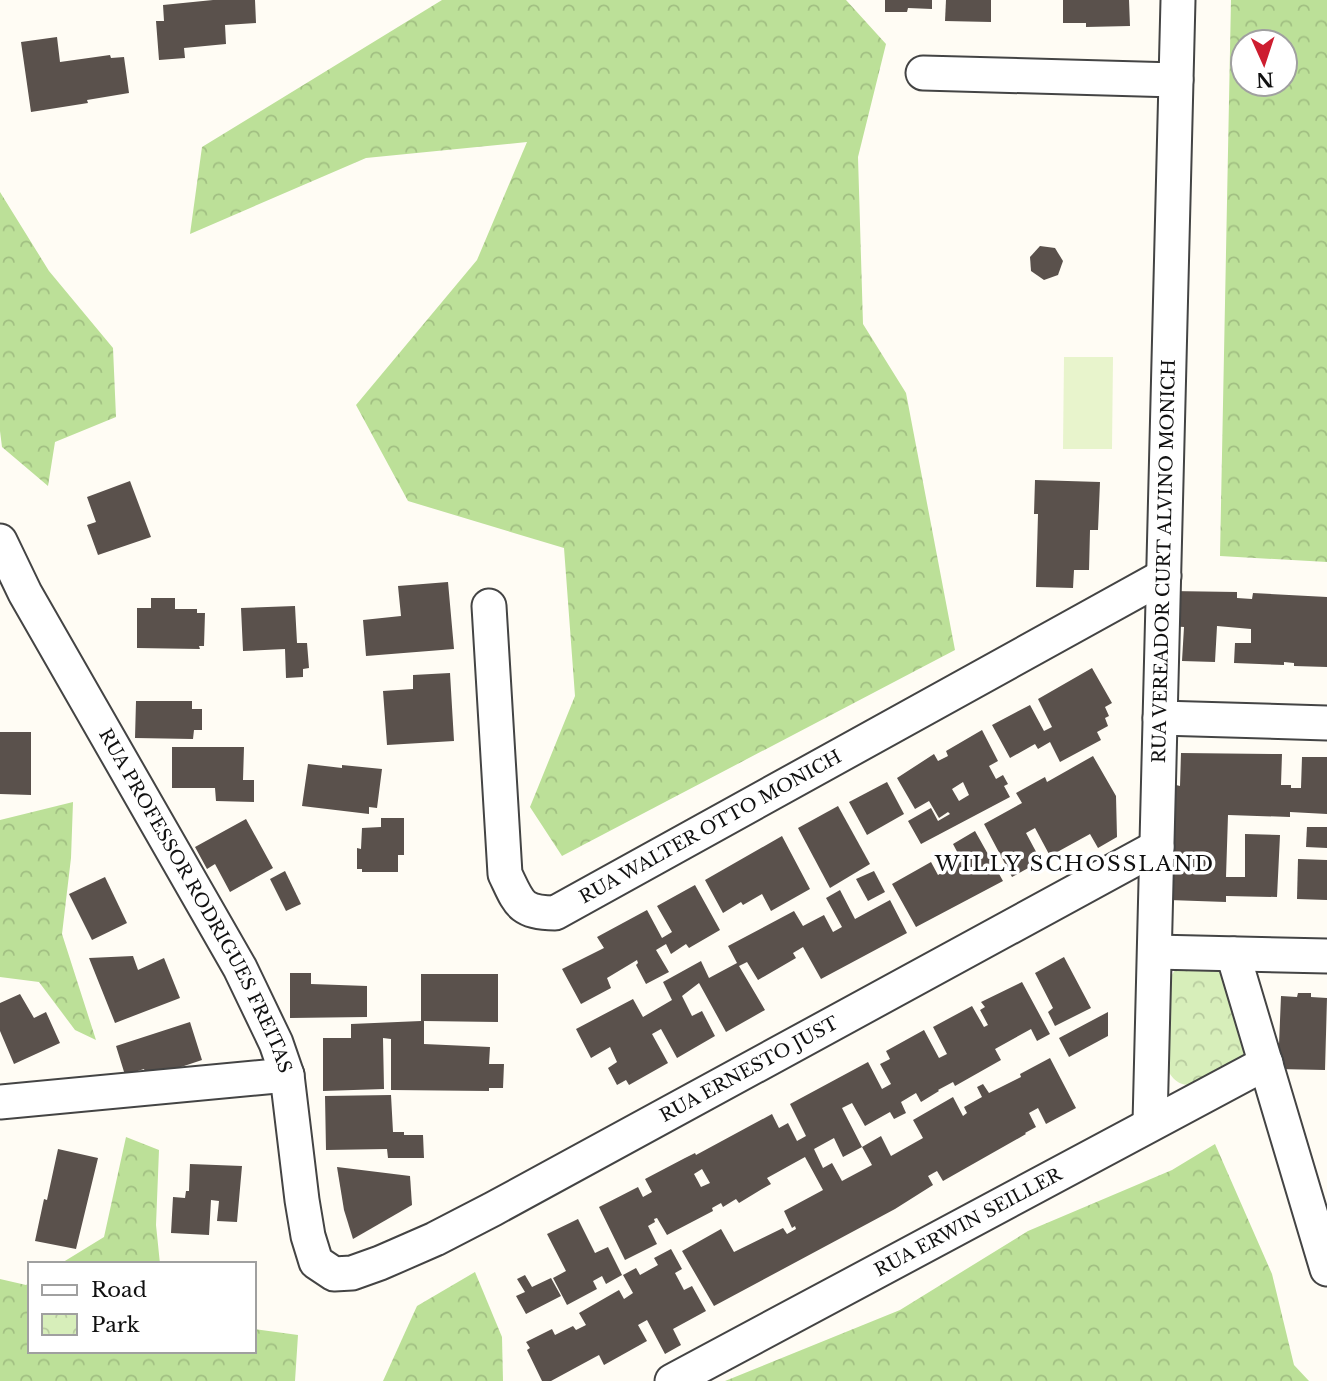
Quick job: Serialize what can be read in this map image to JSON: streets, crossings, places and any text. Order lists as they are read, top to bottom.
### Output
{
  "streets": {
    "street": [
      "RUA VEREADOR CURT ALVINO MONICH",
      "RUA WALTER OTTO MONICH",
      "RUA PROFESSOR RODRIGUES FREITAS",
      "RUA ERNESTO JUST",
      "RUA ERWIN SEILLER"
    ]
  },
  "crossings": [
    ["RUA VEREADOR CURT ALVINO MONICH", "RUA WALTER OTTO MONICH"],
    ["RUA VEREADOR CURT ALVINO MONICH", "RUA ERNESTO JUST"],
    ["RUA VEREADOR CURT ALVINO MONICH", "RUA ERWIN SEILLER"],
    ["RUA PROFESSOR RODRIGUES FREITAS", "RUA ERNESTO JUST"]
  ],
  "districts": ["WILLY SCHOSSLAND"],
  "legend": ["Road", "Park"],
  "north": "bottom"
}
